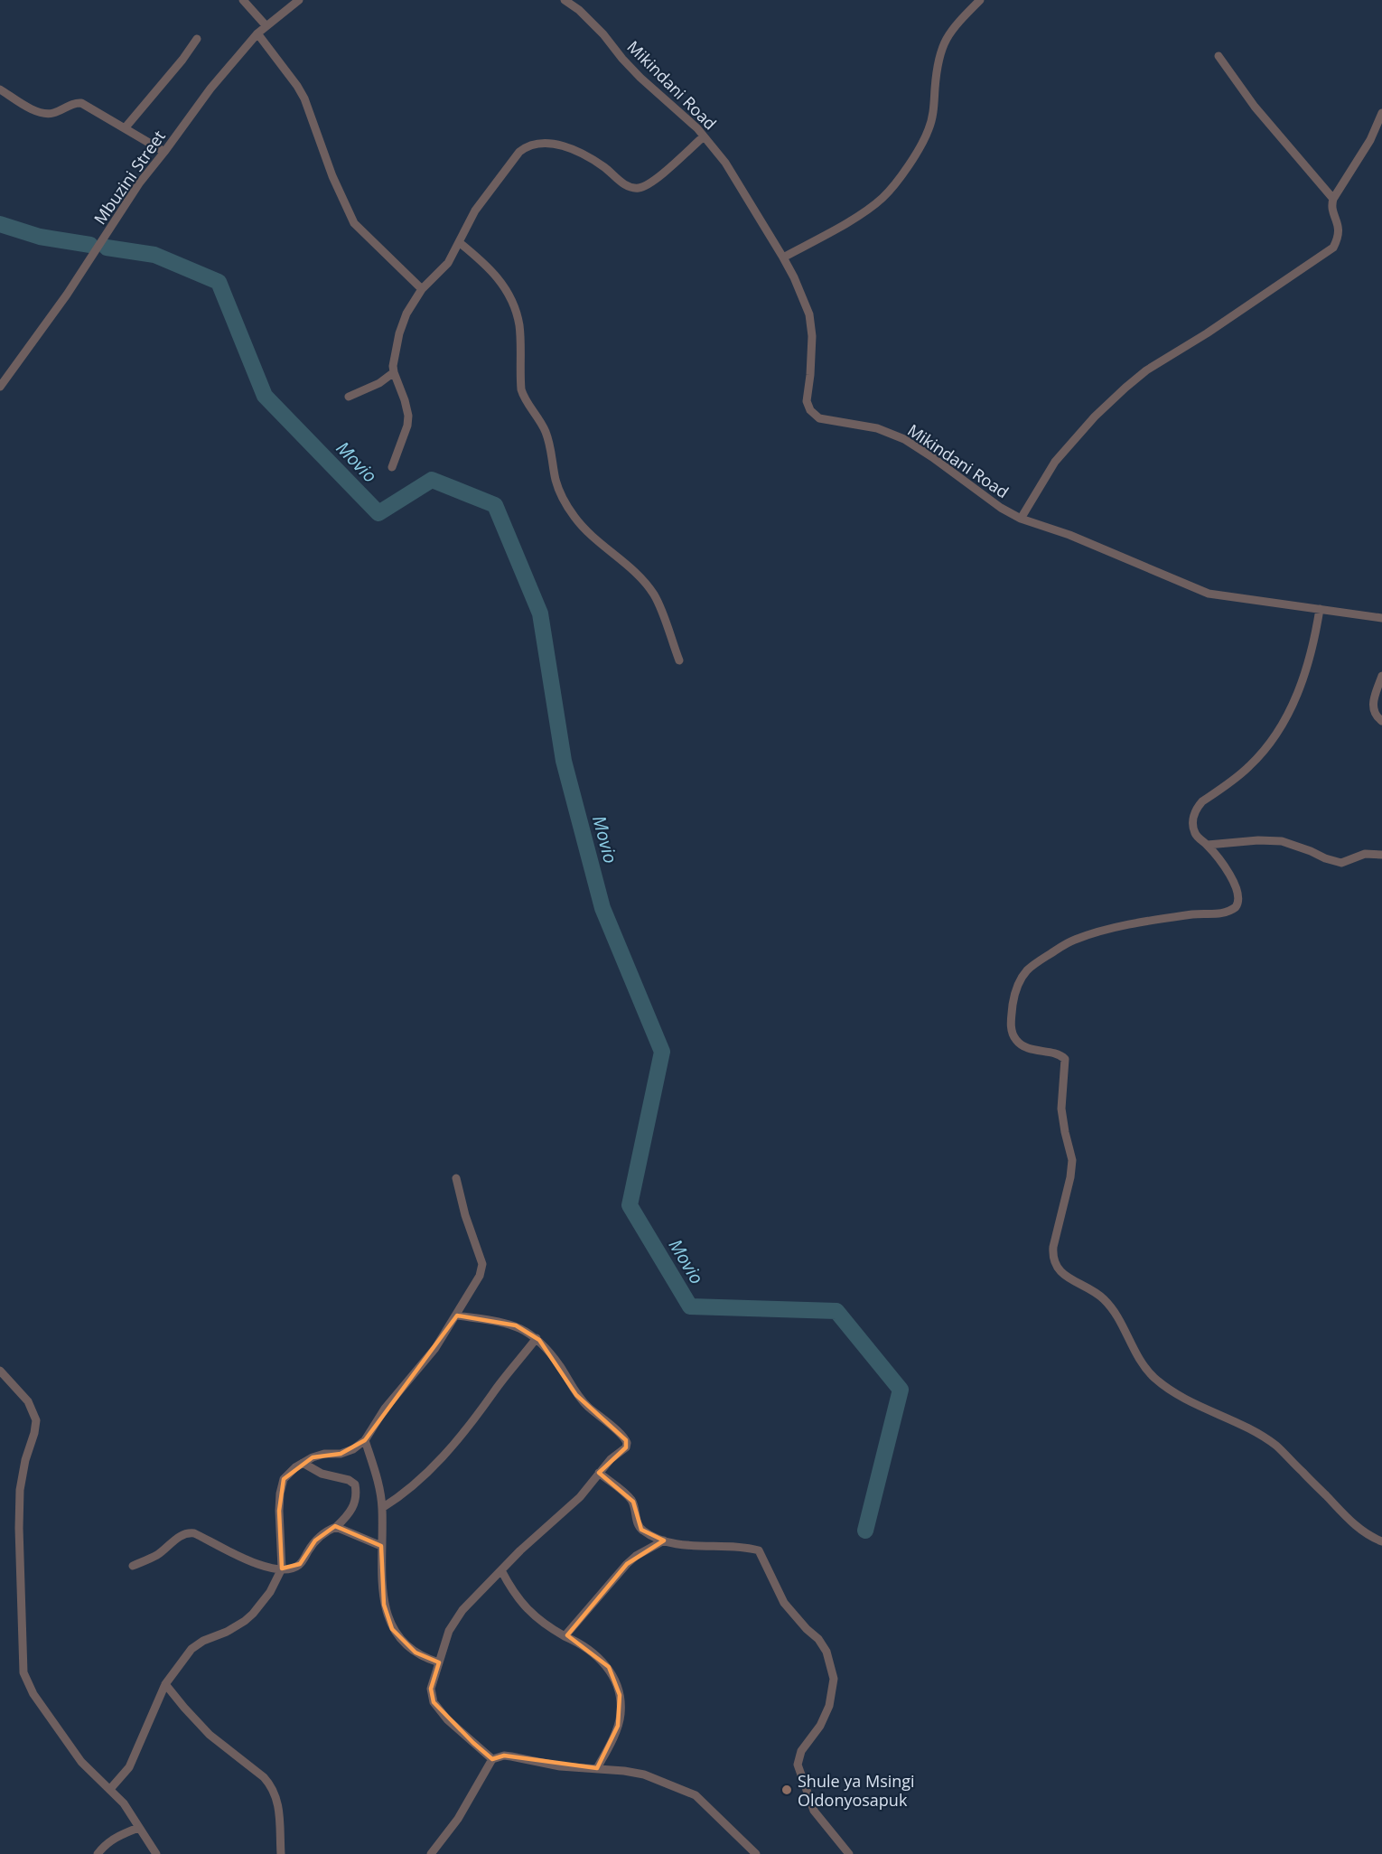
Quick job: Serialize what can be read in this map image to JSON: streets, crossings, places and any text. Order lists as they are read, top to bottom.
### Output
{
  "streets": {
    "street": ["Mikindani Road", "Mbuzini Street"]
  },
  "water": ["Movio"],
  "places": ["Shule ya Msingi Oldonyosapuk"]
}
